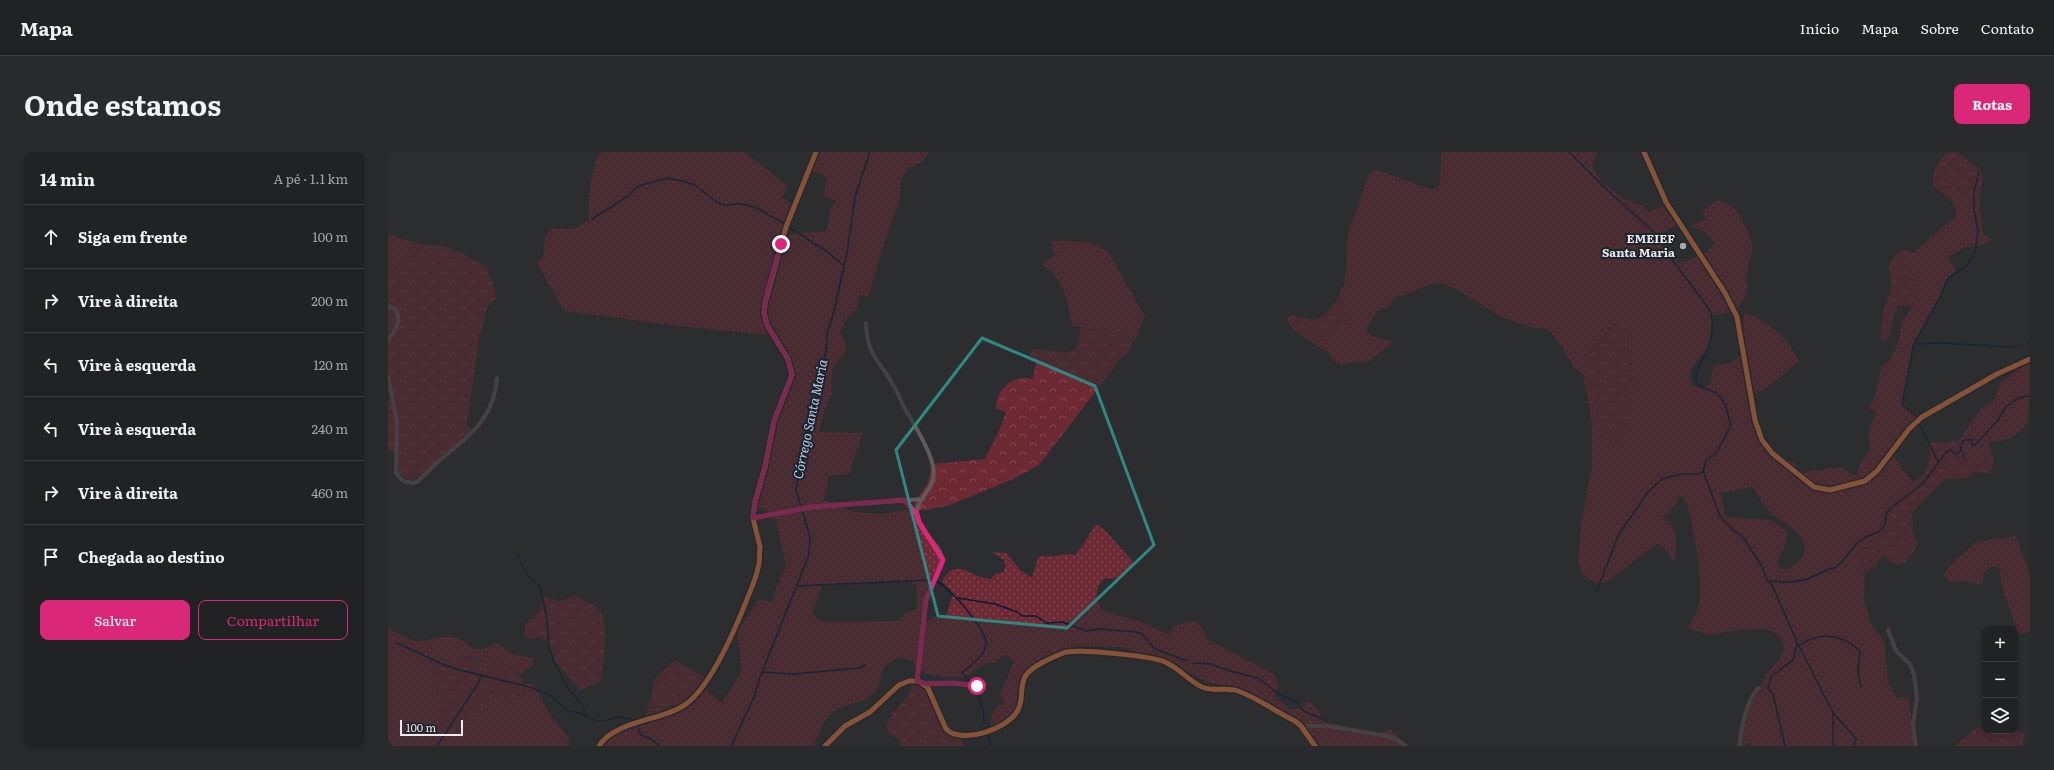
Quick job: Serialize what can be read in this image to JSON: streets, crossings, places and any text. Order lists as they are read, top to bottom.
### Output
{
  "water": ["Córrego Santa Maria"],
  "places": ["EMEIEF Santa Maria"],
  "scale_bar": "100 m",
  "page": {
    "header": "Mapa",
    "nav": [
      "Início",
      "Mapa",
      "Sobre",
      "Contato"
    ],
    "title": "Onde estamos",
    "buttons": [
      "Rotas",
      ["Salvar", "Compartilhar"]
    ],
    "heading": ["14 min", "A pé · 1.1 km"],
    "list": [
      ["Siga em frente", "100 m"],
      ["Vire à direita", "200 m"],
      ["Vire à esquerda", "120 m"],
      ["Vire à esquerda", "240 m"],
      ["Vire à direita", "460 m"],
      "Chegada ao destino"
    ],
    "map_buttons": ["+", "−"],
    "scale": "100 m"
  }
}
